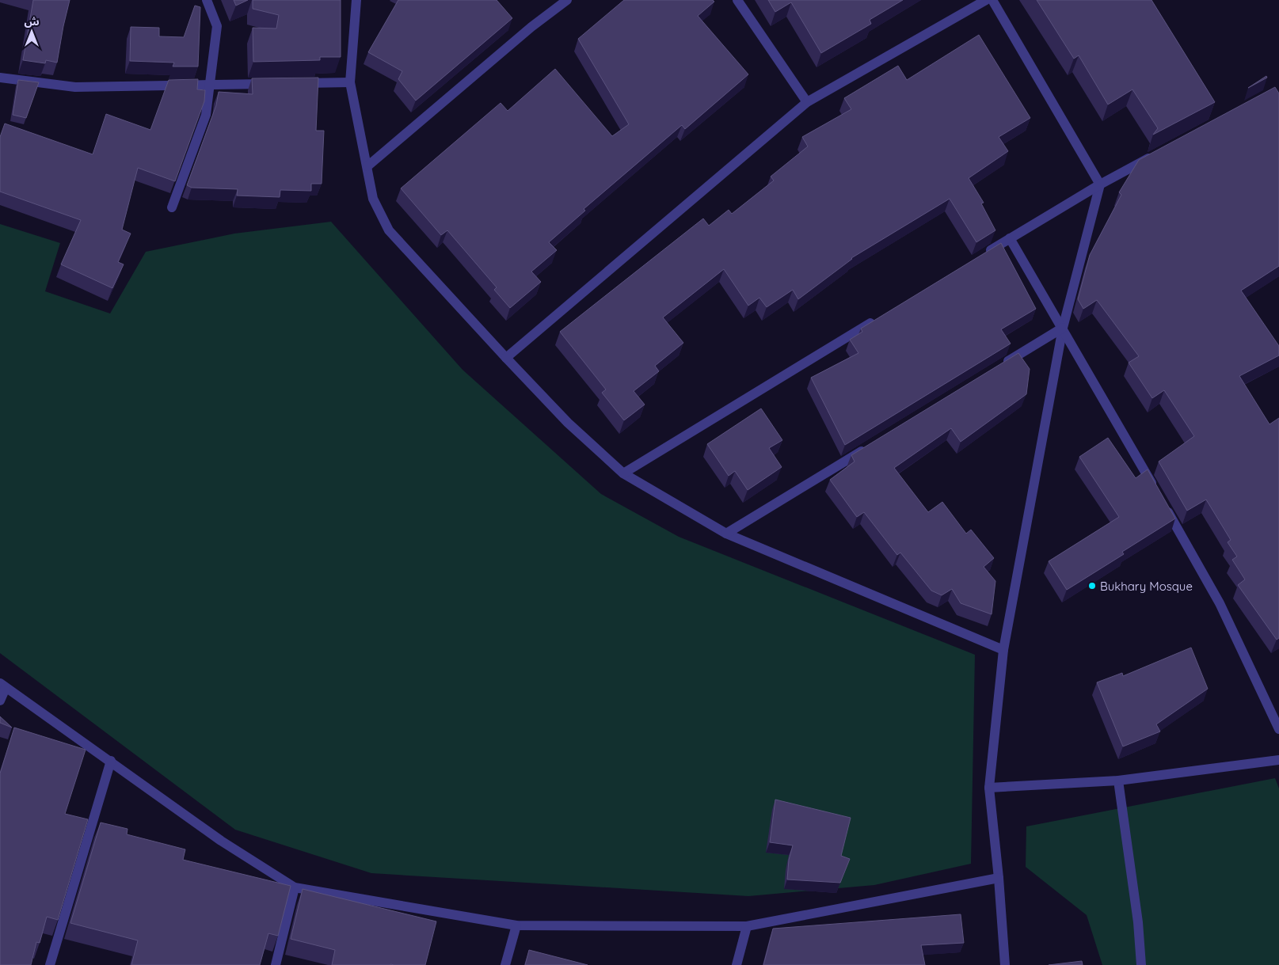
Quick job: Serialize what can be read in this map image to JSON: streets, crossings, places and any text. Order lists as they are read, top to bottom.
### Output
{
  "places": ["Bukhary Mosque"],
  "north": "top"
}
